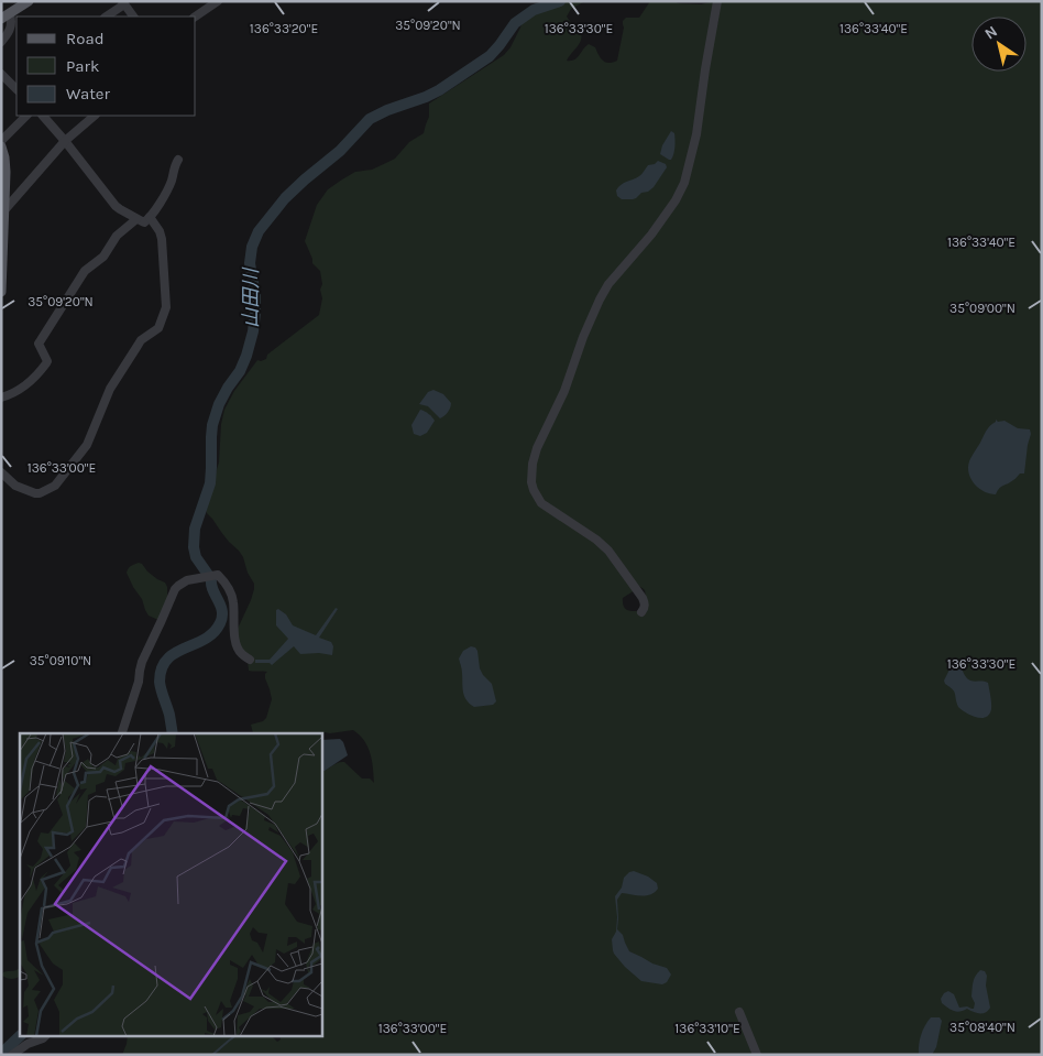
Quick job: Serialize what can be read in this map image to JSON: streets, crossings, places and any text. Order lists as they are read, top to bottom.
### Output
{
  "water": ["山田川"],
  "legend": ["Road", "Park", "Water"],
  "north": "top left",
  "coordinates": [
    "35°09'20\"N",
    "136°33'40\"E",
    "136°33'20\"E",
    "136°33'30\"E",
    "35°09'00\"N",
    "136°33'00\"E",
    "35°09'10\"N",
    "35°08'40\"N",
    "136°33'10\"E"
  ]
}
